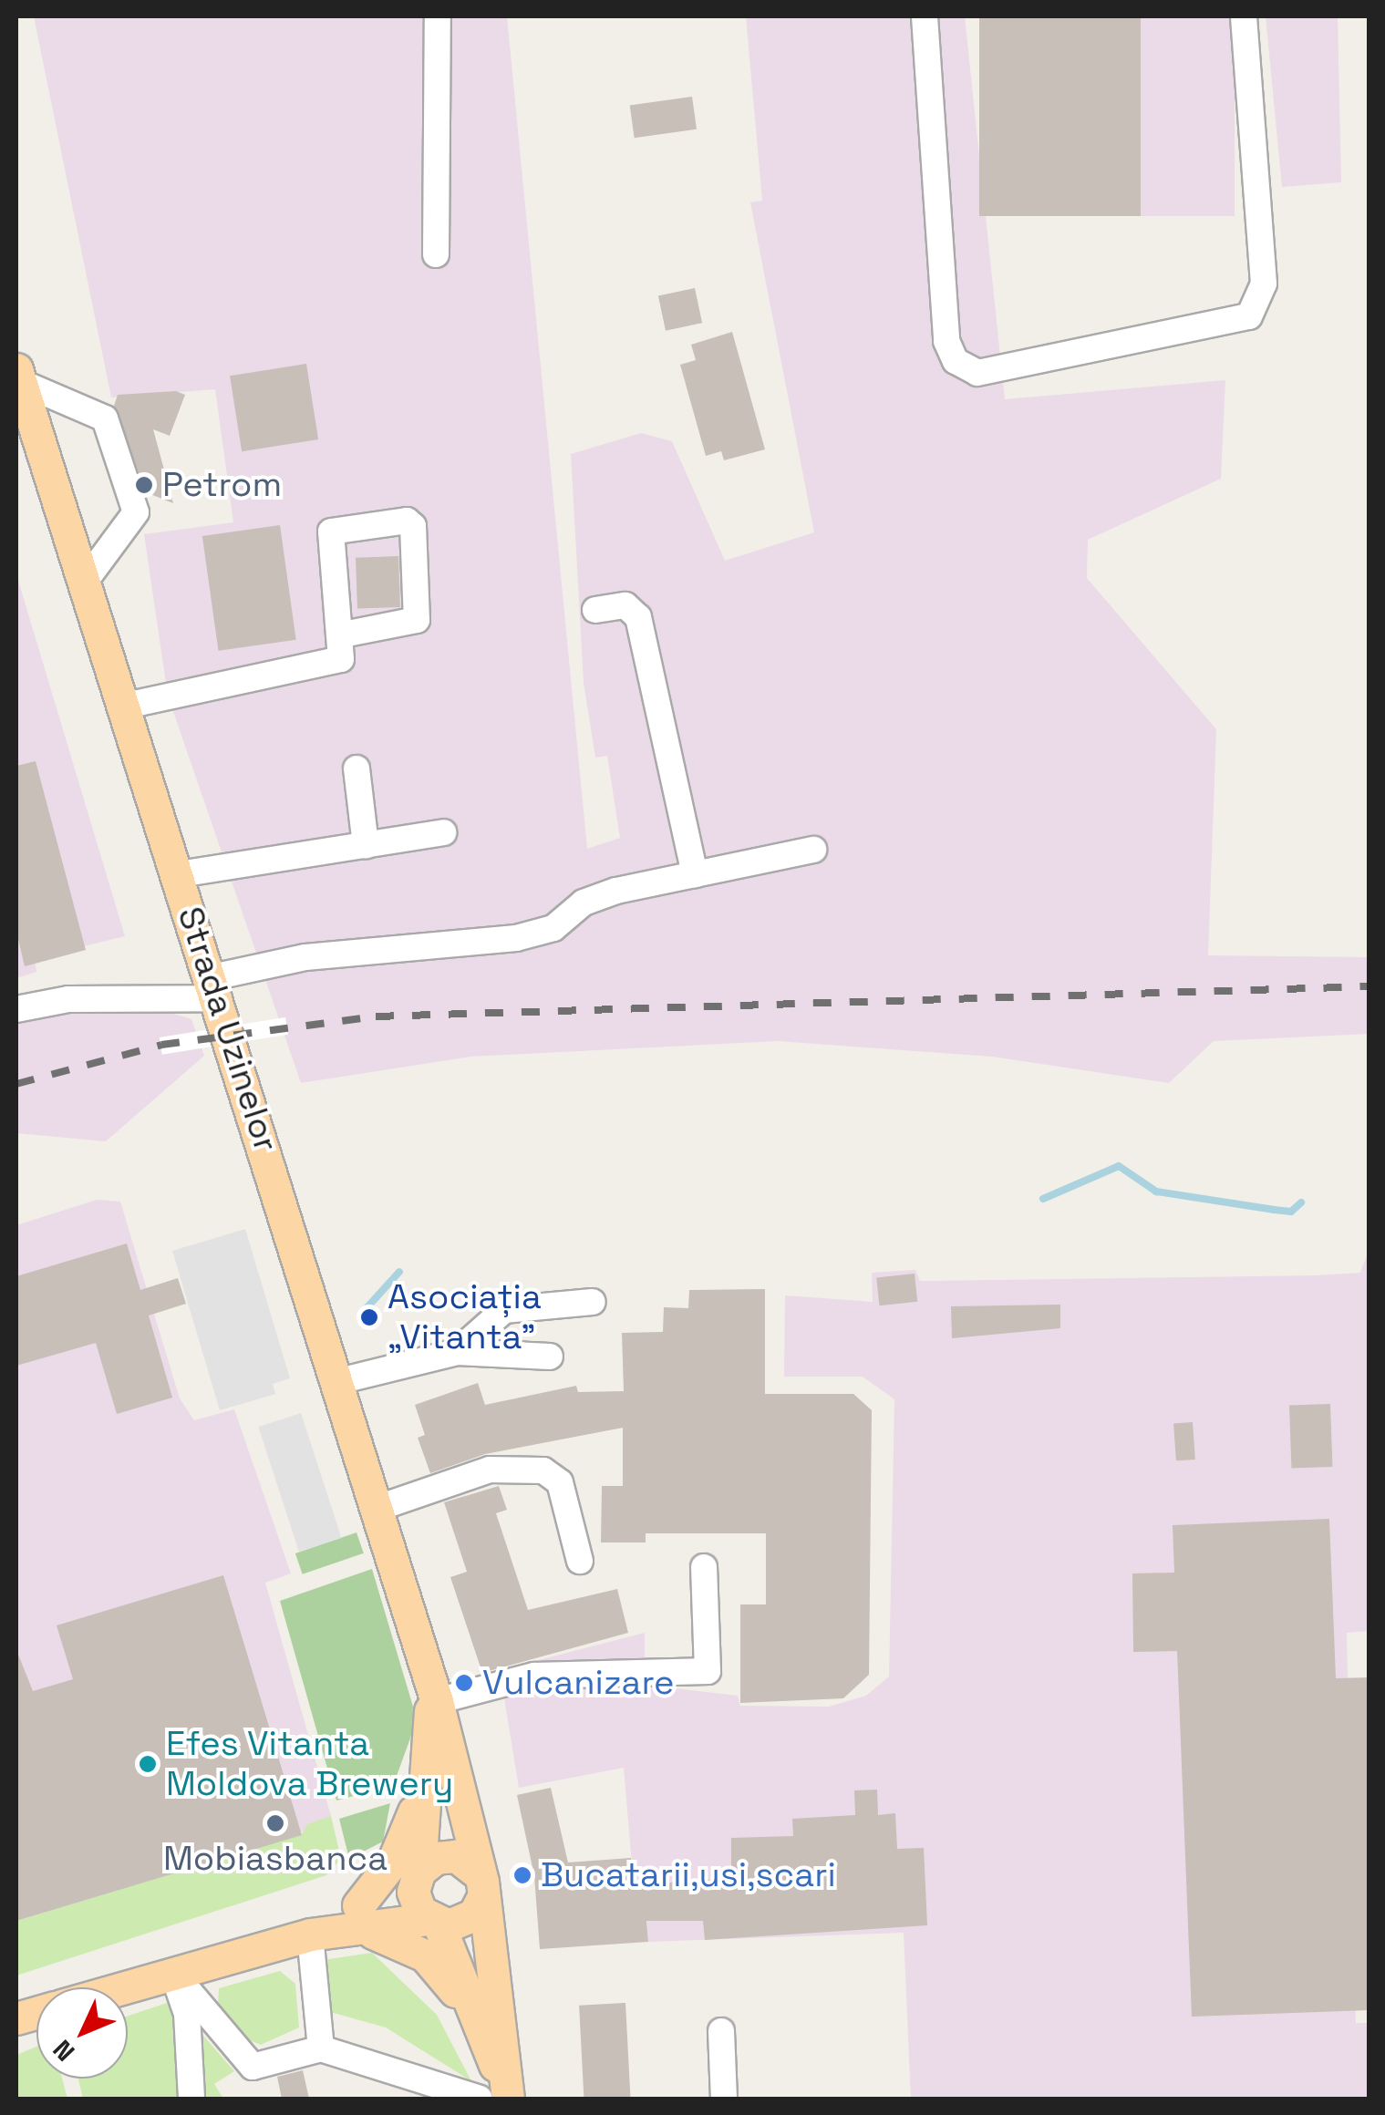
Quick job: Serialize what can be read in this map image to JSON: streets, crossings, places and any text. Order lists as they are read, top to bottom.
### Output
{
  "streets": {
    "main road": ["Strada Uzinelor"]
  },
  "places": [
    "Petrom",
    "Asociația „Vitanta”",
    "Vulcanizare",
    "Efes Vitanta Moldova Brewery",
    "Mobiasbanca",
    "Bucatarii,usi,scari"
  ],
  "north": "bottom left"
}
